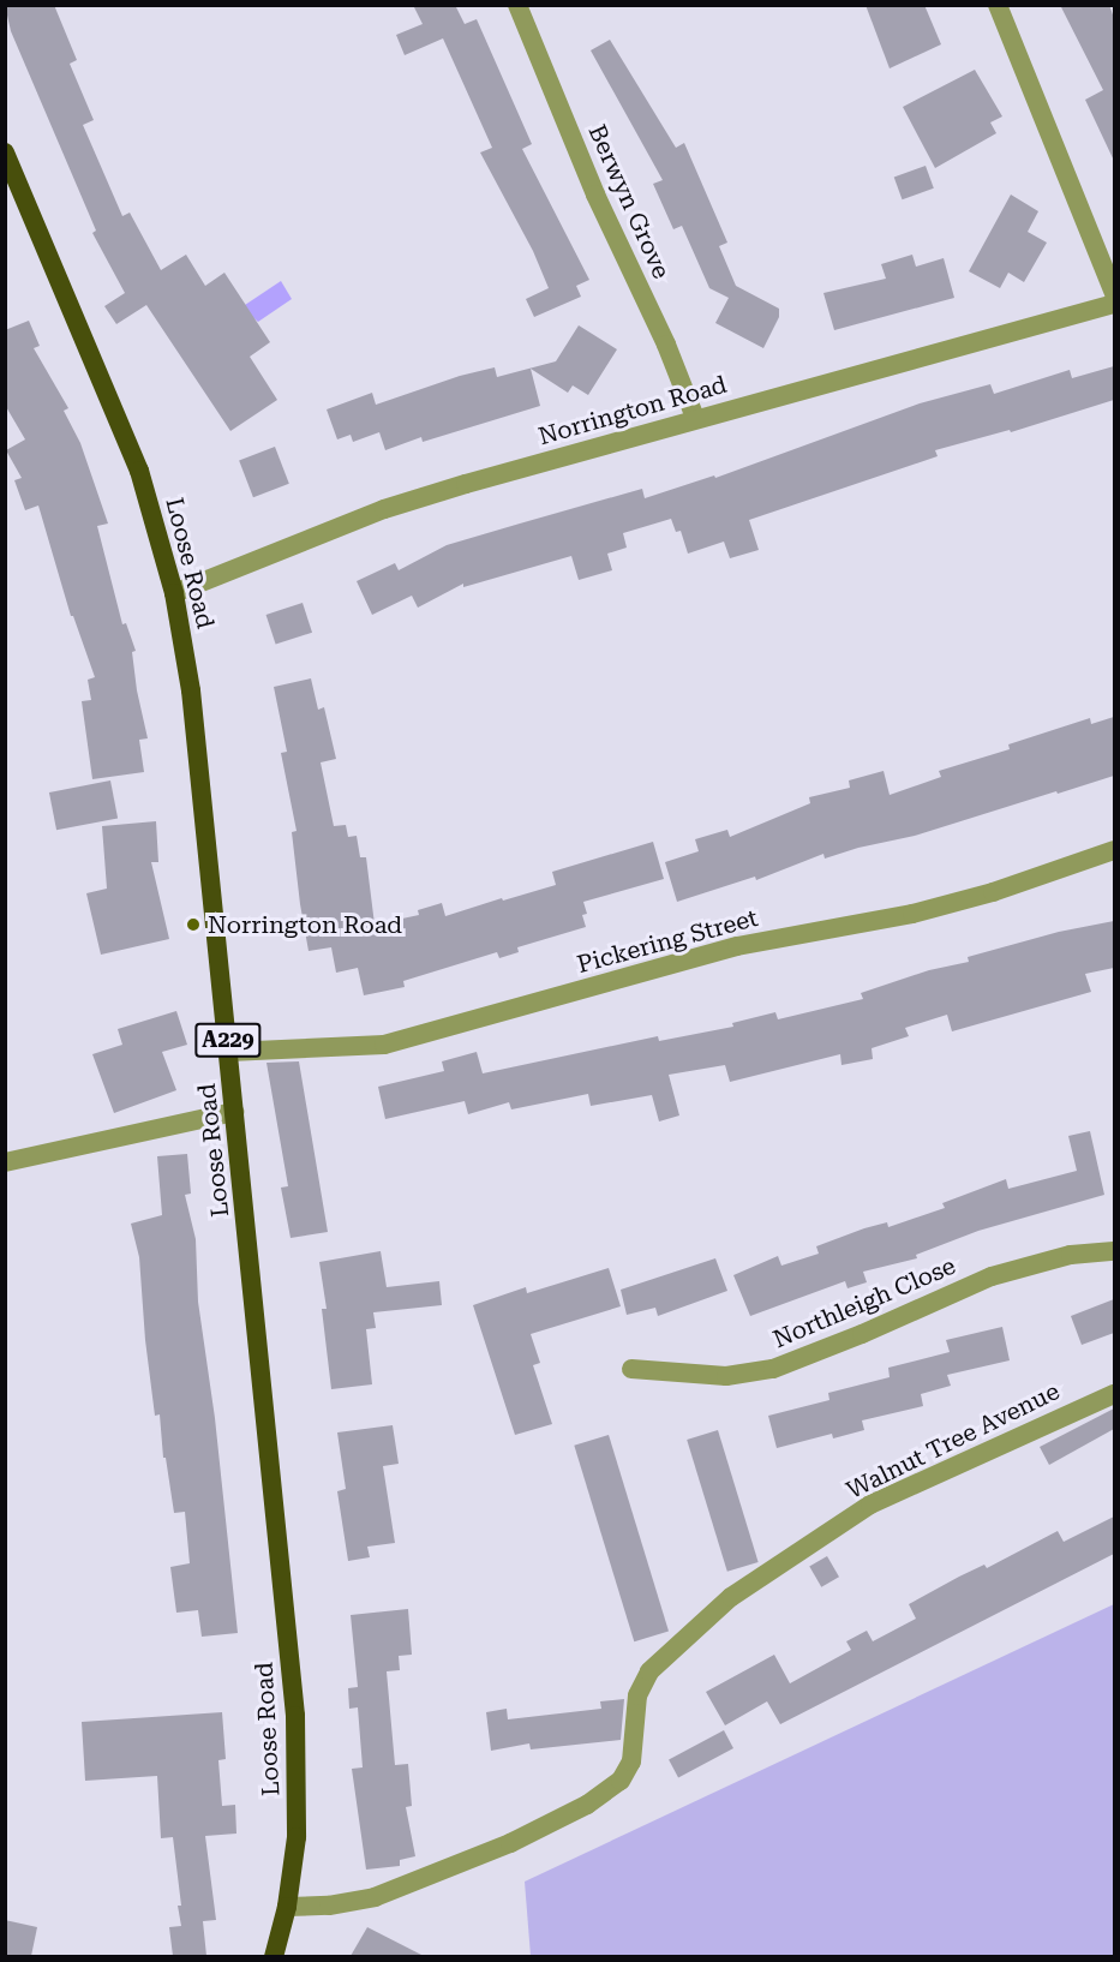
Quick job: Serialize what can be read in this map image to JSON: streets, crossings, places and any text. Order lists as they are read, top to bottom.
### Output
{
  "streets": {
    "highway": ["Loose Road", "A229"],
    "street": [
      "Berwyn Grove",
      "Norrington Road",
      "Pickering Street",
      "Northleigh Close",
      "Walnut Tree Avenue"
    ]
  },
  "crossings": [
    ["Berwyn Grove", "Norrington Road"],
    ["Norrington Road", "Loose Road"],
    ["Loose Road", "Pickering Street"],
    ["Loose Road", "Walnut Tree Avenue"]
  ],
  "places": ["Norrington Road"]
}
